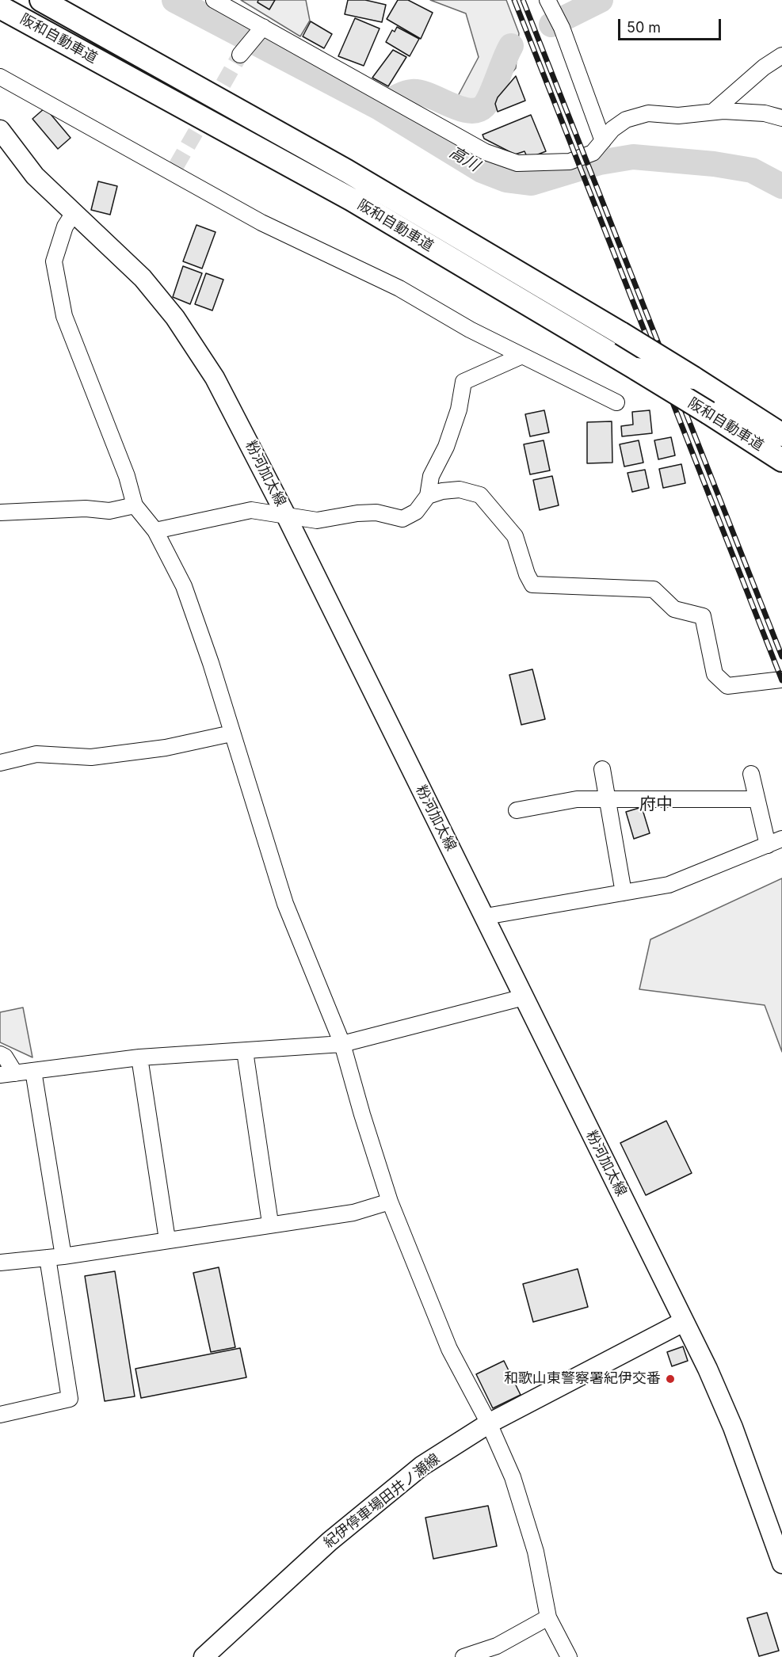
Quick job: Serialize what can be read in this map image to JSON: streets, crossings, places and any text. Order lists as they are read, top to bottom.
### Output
{
  "streets": {
    "highway": ["阪和自動車道"],
    "main road": ["粉河加太線", "紀伊停車場田井ノ瀬線"]
  },
  "crossings": [
    ["粉河加太線", "紀伊停車場田井ノ瀬線"]
  ],
  "districts": ["府中"],
  "water": ["高川"],
  "places": ["和歌山東警察署紀伊交番"],
  "scale_bar": "50 m"
}
